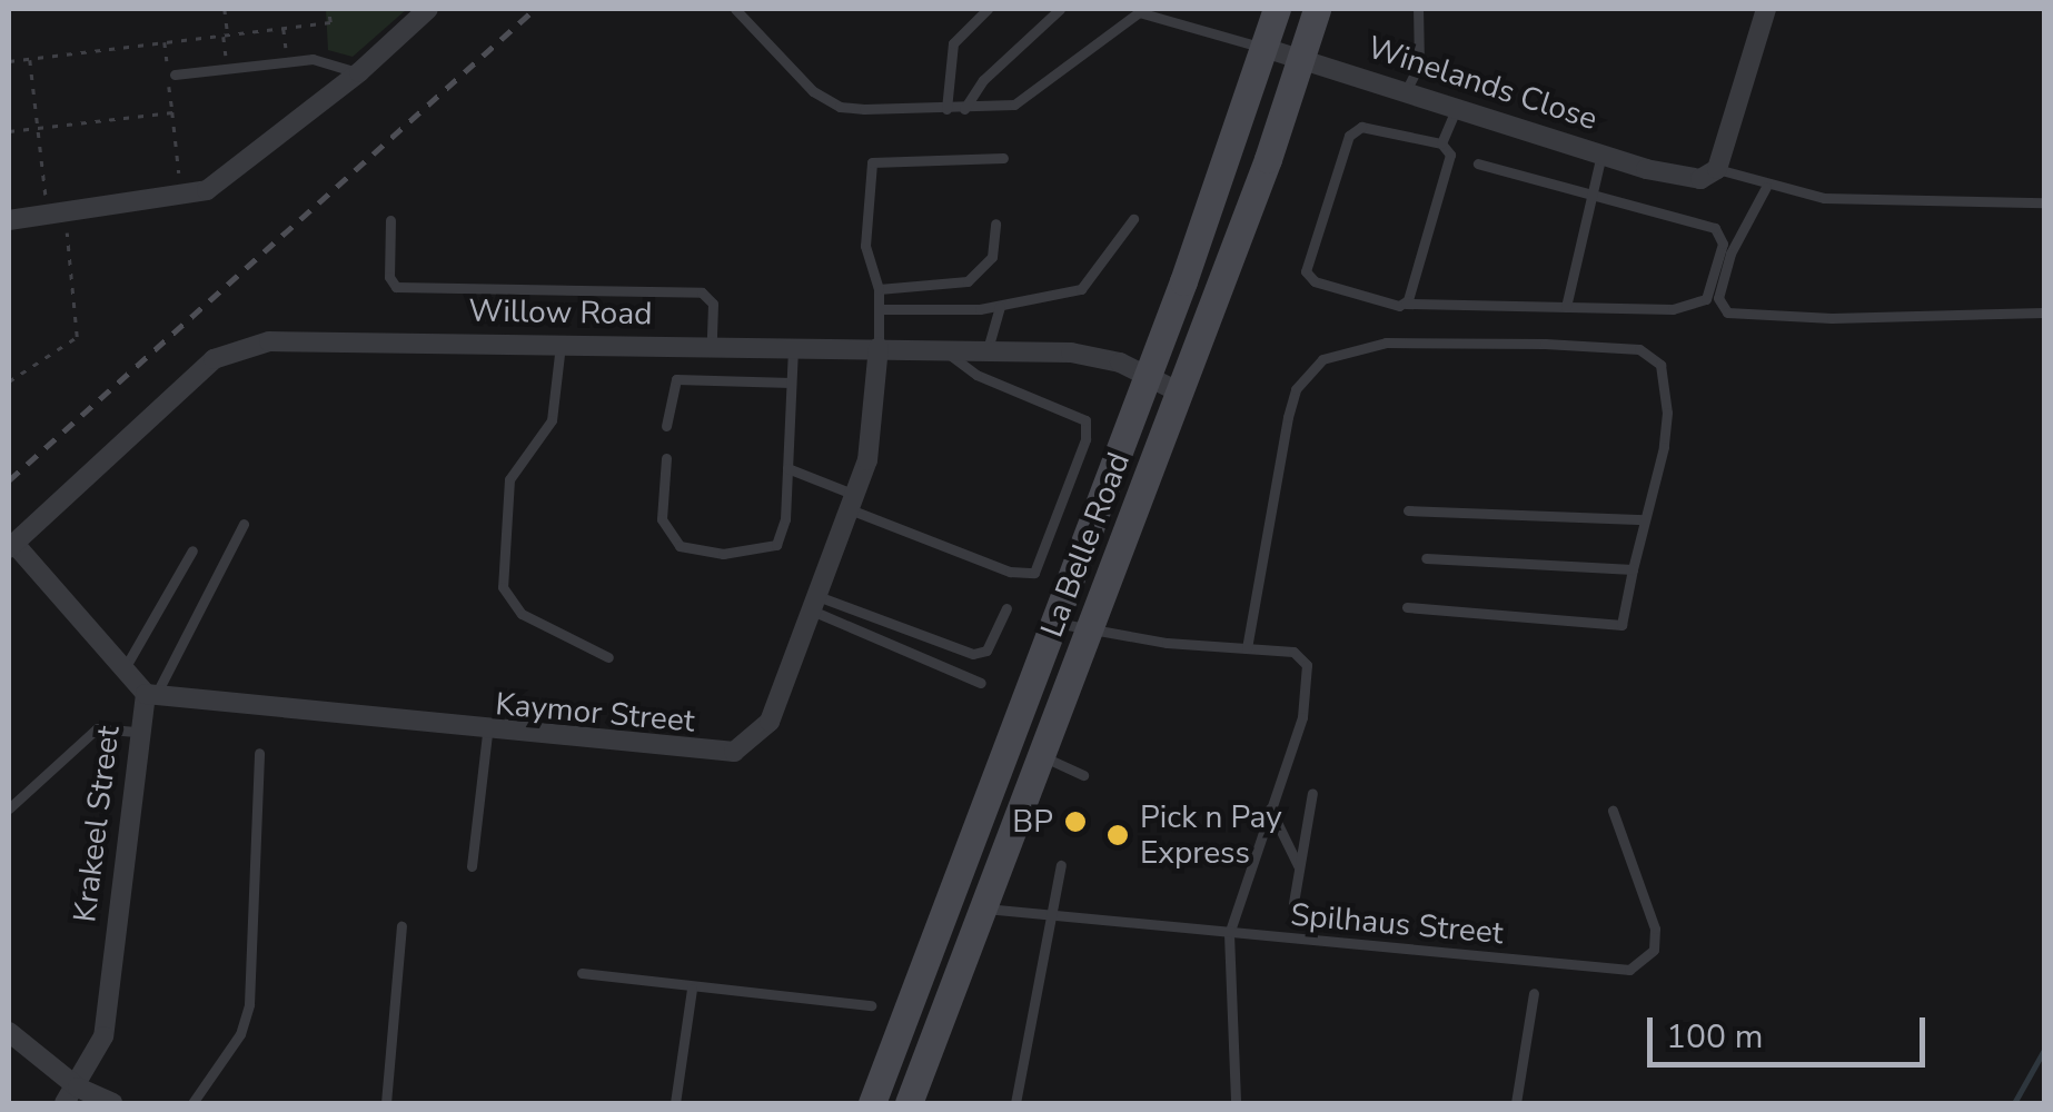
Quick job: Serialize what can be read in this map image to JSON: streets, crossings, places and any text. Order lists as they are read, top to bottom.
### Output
{
  "streets": {
    "main road": ["La Belle Road"],
    "street": [
      "Winelands Close",
      "Willow Road",
      "Kaymor Street",
      "Krakeel Street"
    ],
    "lane": ["Spilhaus Street"]
  },
  "crossings": [
    ["Winelands Close", "La Belle Road"],
    ["Willow Road", "La Belle Road"],
    ["Willow Road", "Kaymor Street"],
    ["Willow Road", "Krakeel Street"],
    ["La Belle Road", "Spilhaus Street"],
    ["Kaymor Street", "Krakeel Street"]
  ],
  "places": ["BP", "Pick n Pay Express"],
  "scale_bar": "100 m"
}
